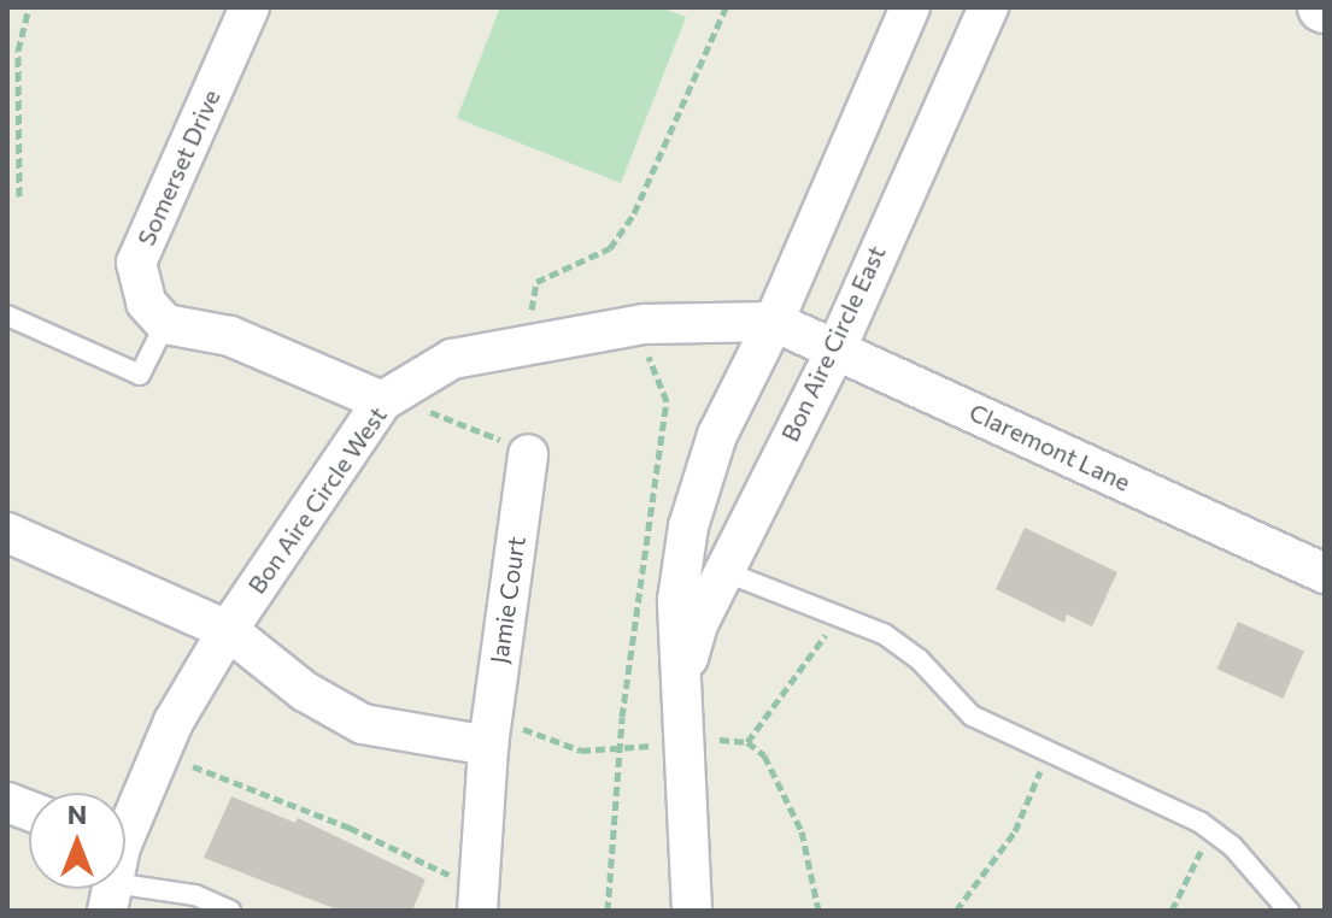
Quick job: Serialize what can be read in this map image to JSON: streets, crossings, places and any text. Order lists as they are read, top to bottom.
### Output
{
  "streets": {
    "street": [
      "Somerset Drive",
      "Bon Aire Circle East",
      "Claremont Lane",
      "Bon Aire Circle West",
      "Jamie Court"
    ]
  },
  "crossings": [
    ["Bon Aire Circle East", "Claremont Lane"],
    ["Bon Aire Circle East", "Bon Aire Circle West"],
    ["Claremont Lane", "Bon Aire Circle West"]
  ],
  "north": "top"
}
